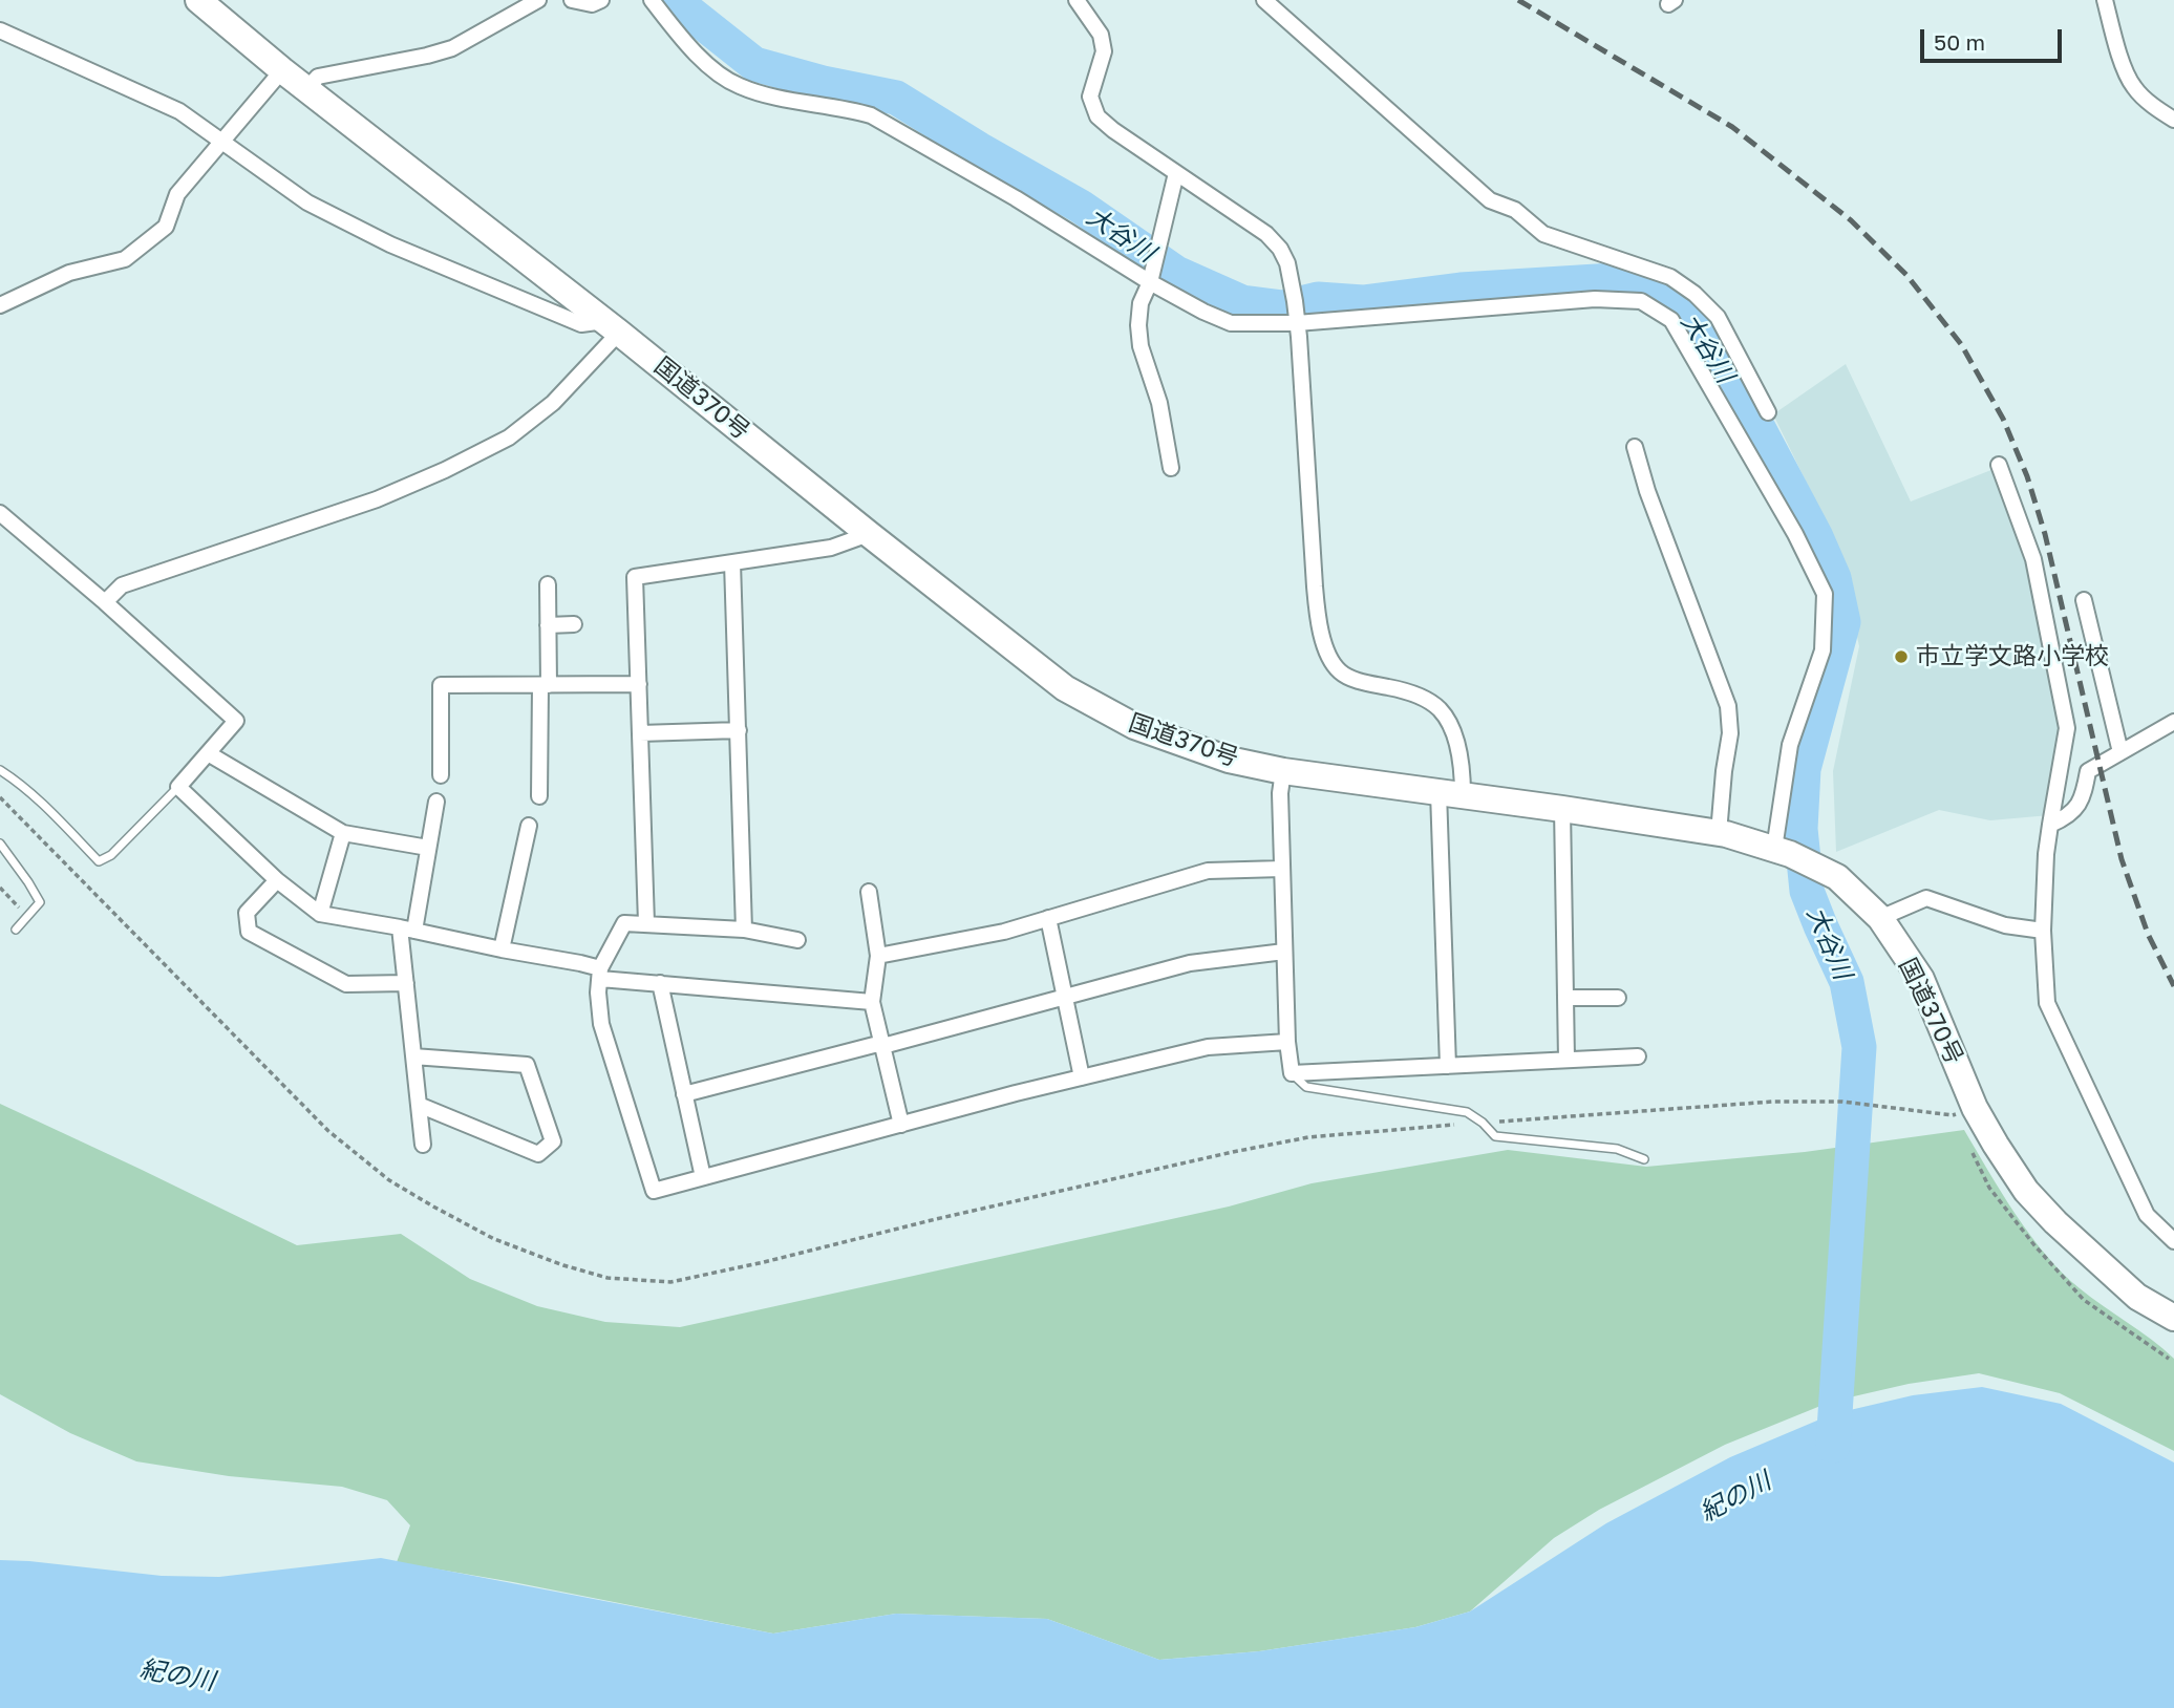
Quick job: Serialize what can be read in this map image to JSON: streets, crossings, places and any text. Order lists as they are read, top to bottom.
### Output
{
  "streets": {
    "highway": ["国道370号"]
  },
  "water": ["大谷川", "紀の川"],
  "places": ["市立学文路小学校"],
  "scale_bar": "50 m"
}
